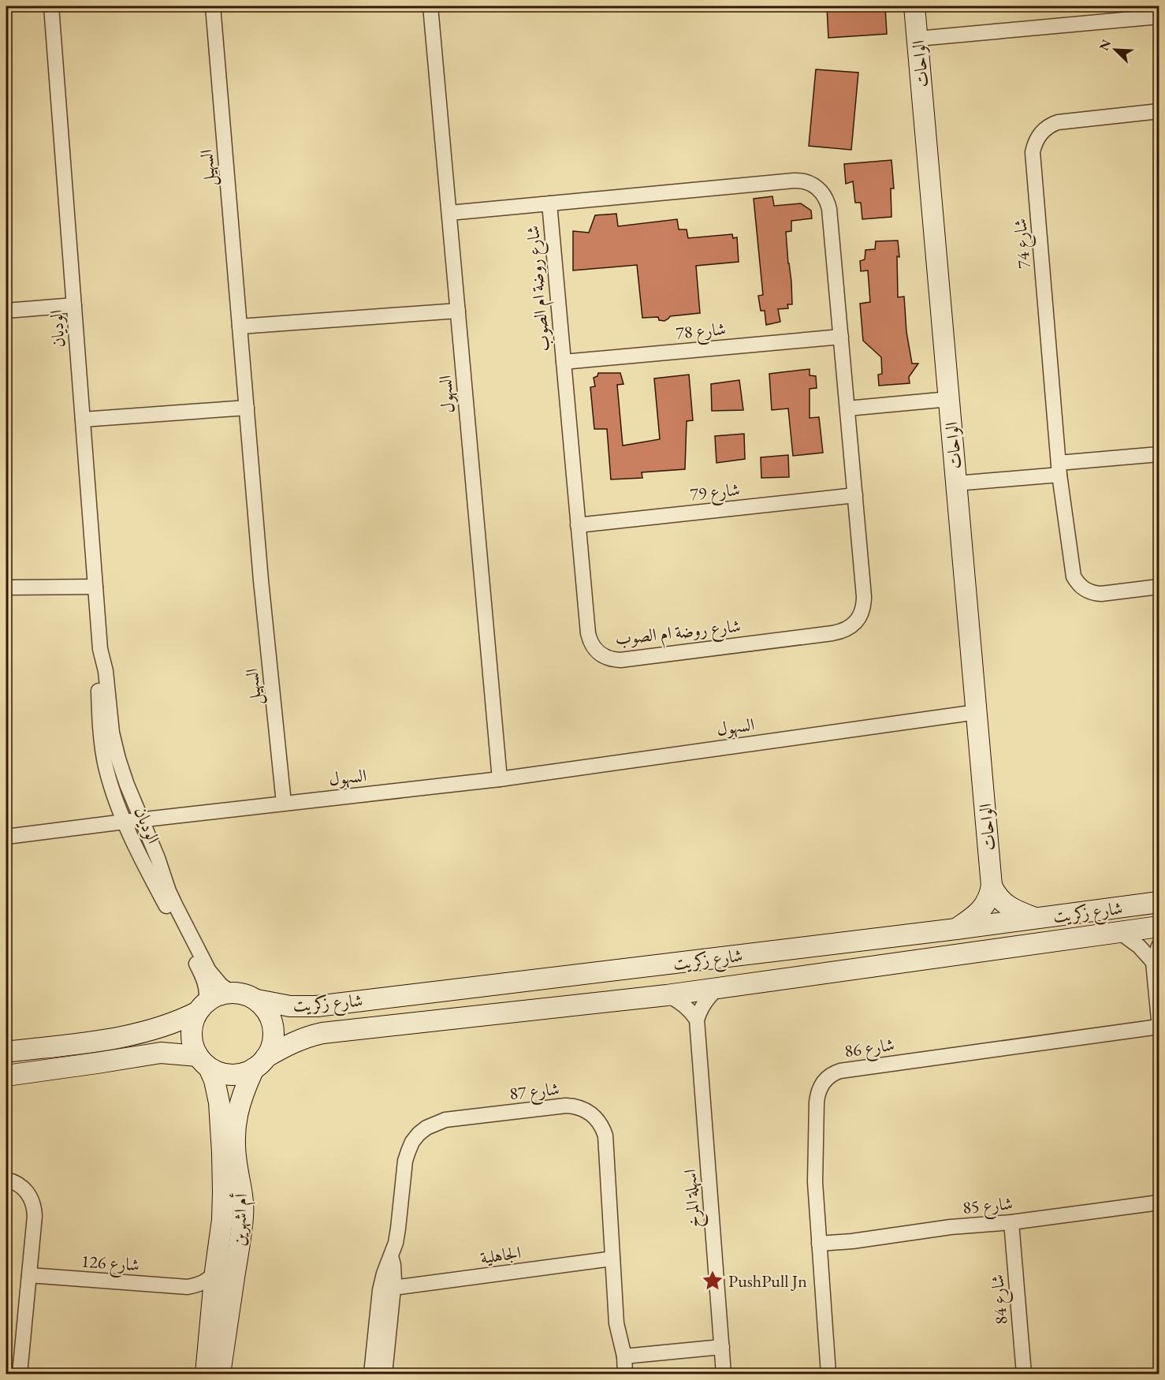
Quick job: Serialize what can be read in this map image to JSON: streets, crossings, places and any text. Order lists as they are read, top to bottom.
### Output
{
  "streets": {
    "street": [
      "الواحات",
      "السهيل",
      "شارع 74",
      "شارع روضة ام الصوب",
      "الوديان",
      "شارع 78",
      "السهول",
      "شارع 79",
      "شارع زكريت",
      "شارع 86",
      "شارع 87",
      "اسهلة المرخ",
      "شارع 85",
      "أم اشهرين",
      "الجاهلية",
      "شارع 126",
      "شارع 84"
    ]
  },
  "crossings": [
    ["الواحات", "السهول"],
    ["الواحات", "شارع زكريت"],
    ["السهيل", "السهول"],
    ["شارع روضة ام الصوب", "شارع 78"],
    ["شارع روضة ام الصوب", "السهول"],
    ["شارع روضة ام الصوب", "شارع 79"],
    ["الوديان", "شارع زكريت"],
    ["الوديان", "أم اشهرين"],
    ["شارع زكريت", "اسهلة المرخ"],
    ["شارع زكريت", "أم اشهرين"],
    ["شارع 86", "شارع 85"],
    ["شارع 87", "الجاهلية"],
    ["شارع 85", "شارع 84"],
    ["أم اشهرين", "شارع 126"]
  ],
  "places": {
    "place": ["PushPull Jn"]
  },
  "north": "top left"
}
